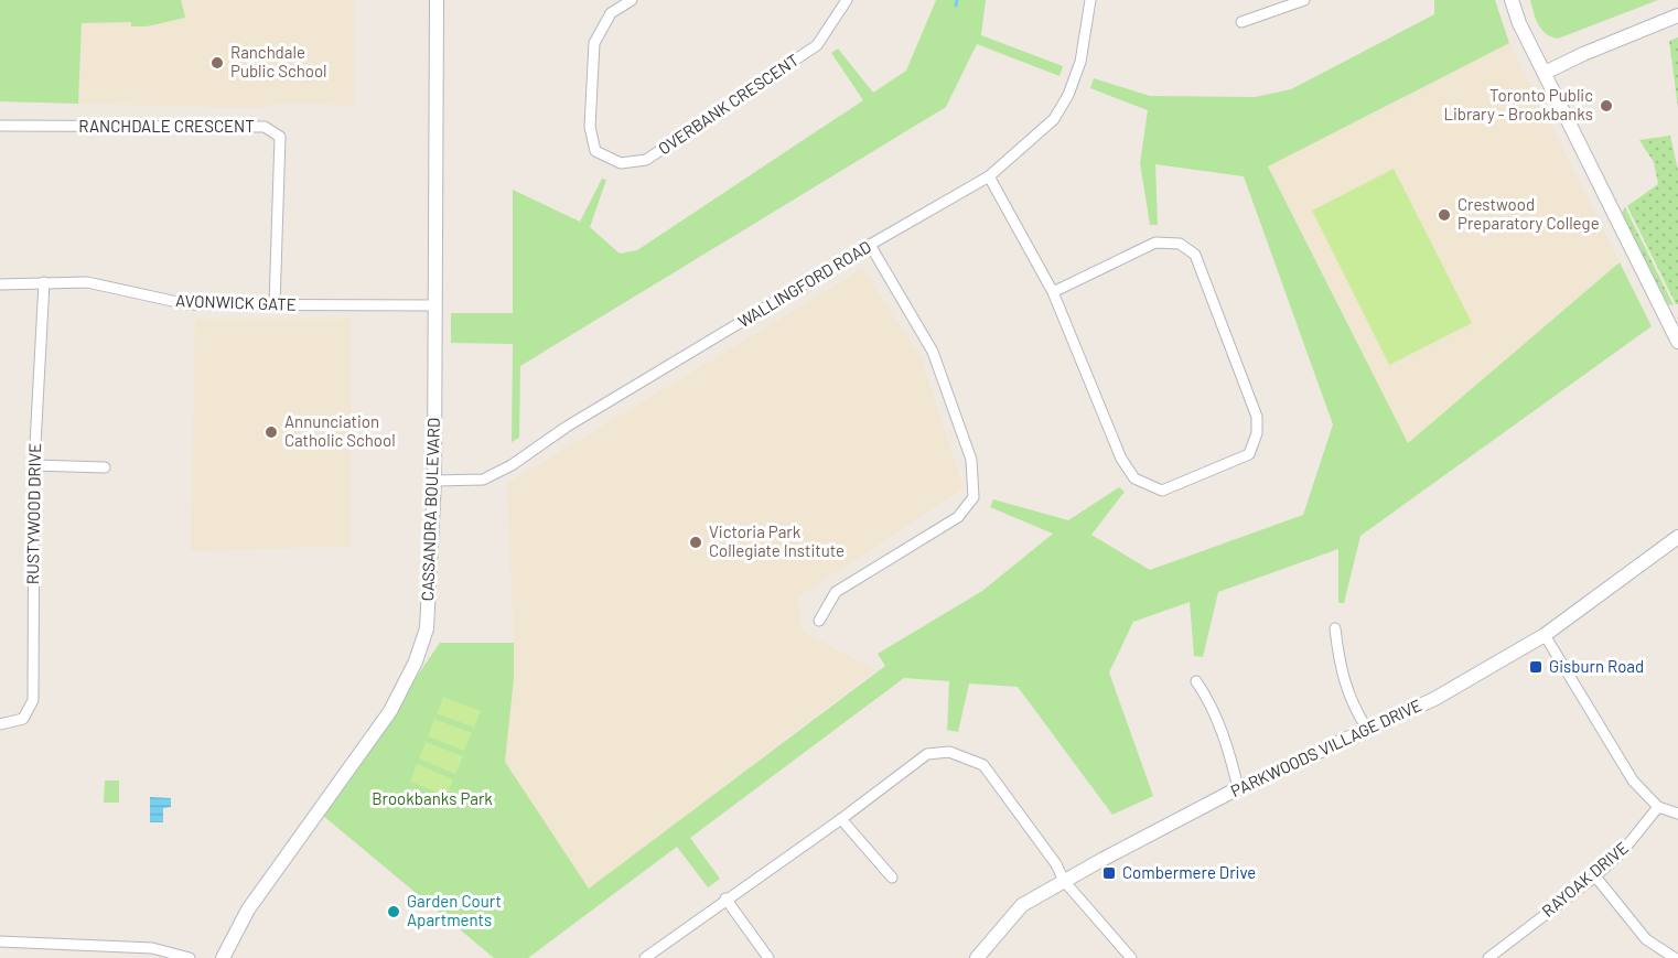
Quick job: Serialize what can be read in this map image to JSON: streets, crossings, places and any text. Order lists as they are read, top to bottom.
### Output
{
  "streets": {
    "street": [
      "OVERBANK CRESCENT",
      "RANCHDALE CRESCENT",
      "WALLINGFORD ROAD",
      "AVONWICK GATE",
      "CASSANDRA BOULEVARD",
      "RUSTYWOOD DRIVE",
      "PARKWOODS VILLAGE DRIVE",
      "RAYOAK DRIVE"
    ]
  },
  "crossings": [
    ["RANCHDALE CRESCENT", "AVONWICK GATE"],
    ["WALLINGFORD ROAD", "CASSANDRA BOULEVARD"],
    ["AVONWICK GATE", "CASSANDRA BOULEVARD"],
    ["AVONWICK GATE", "RUSTYWOOD DRIVE"]
  ],
  "parks": ["Brookbanks Park"],
  "places": {
    "other": [
      "Ranchdale Public School",
      "Toronto Public Library - Brookbanks",
      "Crestwood Preparatory College",
      "Annunciation Catholic School",
      "Victoria Park Collegiate Institute",
      "Garden Court Apartments"
    ],
    "transit": ["Gisburn Road", "Combermere Drive"]
  }
}
